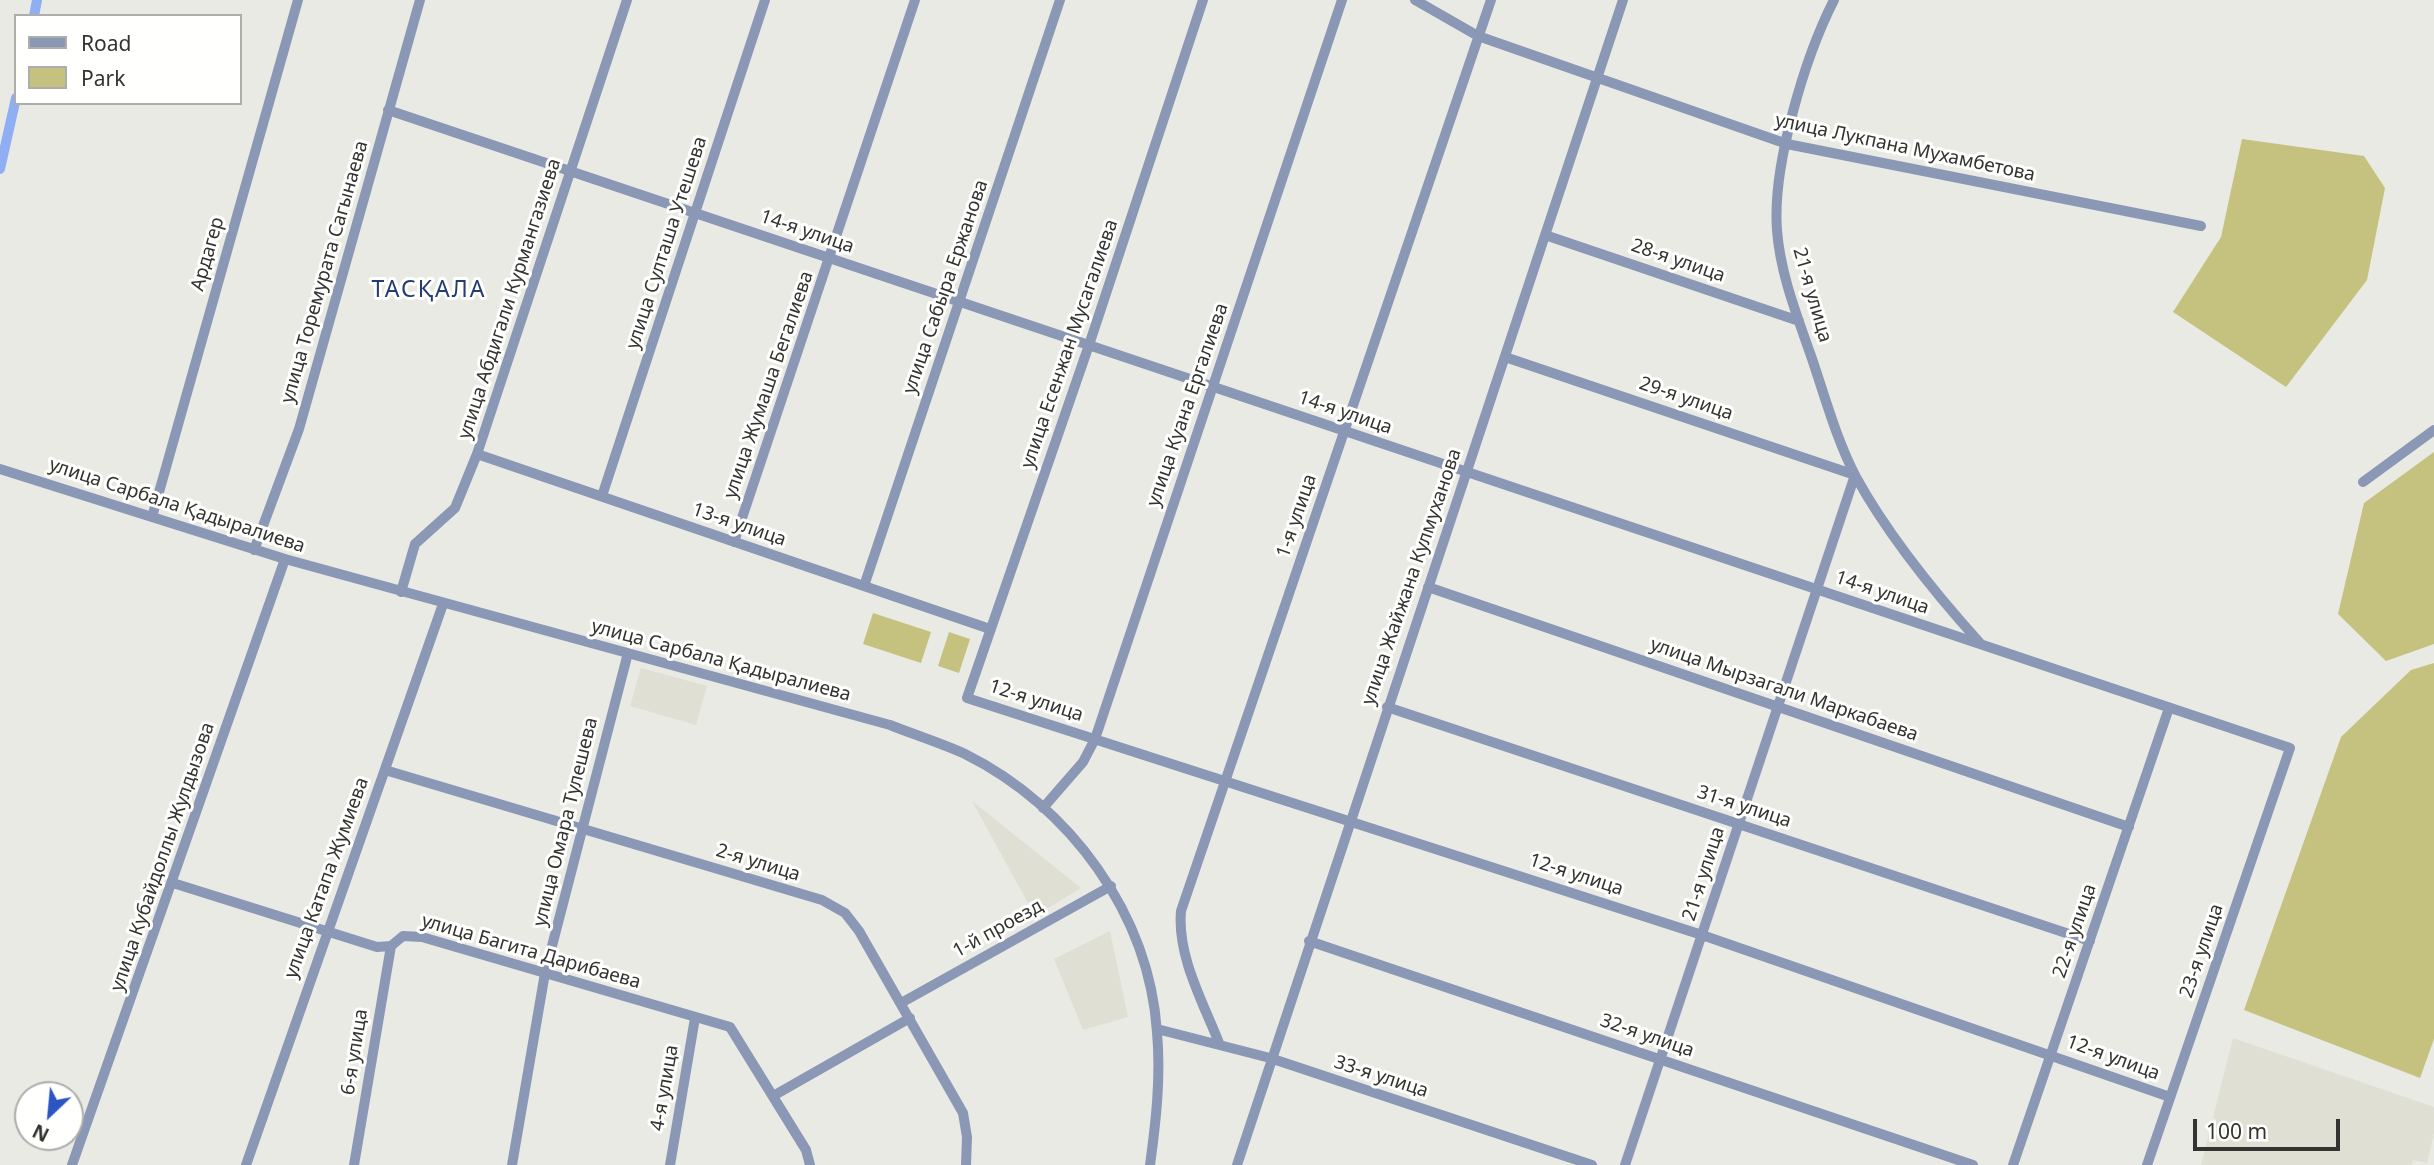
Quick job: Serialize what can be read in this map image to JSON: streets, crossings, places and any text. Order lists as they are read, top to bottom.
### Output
{
  "streets": {
    "street": [
      "улица Лукпана Мухамбетова",
      "14-я улица",
      "улица Султаша Утешева",
      "Ардагер",
      "28-я улица",
      "улица Торемурата Сагынаева",
      "улица Сабыра Ержанова",
      "21-я улица",
      "улица Абдигали Курмангазиева",
      "улица Есенжан Мусагалиева",
      "улица Жумаша Бегалиева",
      "29-я улица",
      "улица Куана Ергалиева",
      "улица Сарбала Қадыралиева",
      "1-я улица",
      "13-я улица",
      "улица Жайжана Кулмуханова",
      "улица Мырзагали Маркабаева",
      "12-я улица",
      "31-я улица",
      "улица Омара Тулешева",
      "улица Кубайдоллы Жулдызова",
      "2-я улица",
      "улица Катапа Жумиева",
      "1-й проезд",
      "22-я улица",
      "23-я улица",
      "улица Багита Дарибаева",
      "32-я улица",
      "6-я улица",
      "33-я улица",
      "4-я улица"
    ]
  },
  "crossings": [
    ["улица Лукпана Мухамбетова", "21-я улица"],
    ["улица Лукпана Мухамбетова", "1-я улица"],
    ["улица Лукпана Мухамбетова", "улица Жайжана Кулмуханова"],
    ["14-я улица", "улица Султаша Утешева"],
    ["14-я улица", "улица Торемурата Сагынаева"],
    ["14-я улица", "улица Сабыра Ержанова"],
    ["14-я улица", "21-я улица"],
    ["14-я улица", "улица Абдигали Курмангазиева"],
    ["14-я улица", "улица Есенжан Мусагалиева"],
    ["14-я улица", "улица Жумаша Бегалиева"],
    ["14-я улица", "улица Куана Ергалиева"],
    ["14-я улица", "1-я улица"],
    ["14-я улица", "улица Жайжана Кулмуханова"],
    ["14-я улица", "22-я улица"],
    ["14-я улица", "23-я улица"],
    ["улица Султаша Утешева", "13-я улица"],
    ["Ардагер", "улица Сарбала Қадыралиева"],
    ["28-я улица", "21-я улица"],
    ["28-я улица", "улица Жайжана Кулмуханова"],
    ["улица Торемурата Сагынаева", "улица Сарбала Қадыралиева"],
    ["улица Сабыра Ержанова", "13-я улица"],
    ["21-я улица", "29-я улица"],
    ["21-я улица", "улица Мырзагали Маркабаева"],
    ["21-я улица", "12-я улица"],
    ["21-я улица", "31-я улица"],
    ["21-я улица", "32-я улица"],
    ["улица Абдигали Курмангазиева", "улица Сарбала Қадыралиева"],
    ["улица Абдигали Курмангазиева", "13-я улица"],
    ["улица Есенжан Мусагалиева", "13-я улица"],
    ["улица Есенжан Мусагалиева", "12-я улица"],
    ["улица Жумаша Бегалиева", "13-я улица"],
    ["29-я улица", "улица Жайжана Кулмуханова"],
    ["улица Куана Ергалиева", "улица Сарбала Қадыралиева"],
    ["улица Куана Ергалиева", "12-я улица"],
    ["улица Сарбала Қадыралиева", "улица Омара Тулешева"],
    ["улица Сарбала Қадыралиева", "улица Кубайдоллы Жулдызова"],
    ["улица Сарбала Қадыралиева", "улица Катапа Жумиева"],
    ["улица Сарбала Қадыралиева", "1-й проезд"],
    ["улица Сарбала Қадыралиева", "33-я улица"],
    ["1-я улица", "12-я улица"],
    ["1-я улица", "33-я улица"],
    ["улица Жайжана Кулмуханова", "улица Мырзагали Маркабаева"],
    ["улица Жайжана Кулмуханова", "12-я улица"],
    ["улица Жайжана Кулмуханова", "31-я улица"],
    ["улица Жайжана Кулмуханова", "32-я улица"],
    ["улица Жайжана Кулмуханова", "33-я улица"],
    ["улица Мырзагали Маркабаева", "22-я улица"],
    ["12-я улица", "22-я улица"],
    ["12-я улица", "23-я улица"],
    ["31-я улица", "22-я улица"],
    ["улица Омара Тулешева", "2-я улица"],
    ["улица Омара Тулешева", "улица Багита Дарибаева"],
    ["улица Кубайдоллы Жулдызова", "улица Багита Дарибаева"],
    ["2-я улица", "улица Катапа Жумиева"],
    ["2-я улица", "1-й проезд"],
    ["улица Катапа Жумиева", "улица Багита Дарибаева"],
    ["улица Багита Дарибаева", "6-я улица"],
    ["улица Багита Дарибаева", "4-я улица"]
  ],
  "districts": ["ТАСҚАЛА"],
  "legend": ["Road", "Park"],
  "scale_bar": "100 m",
  "north": "bottom left"
}
